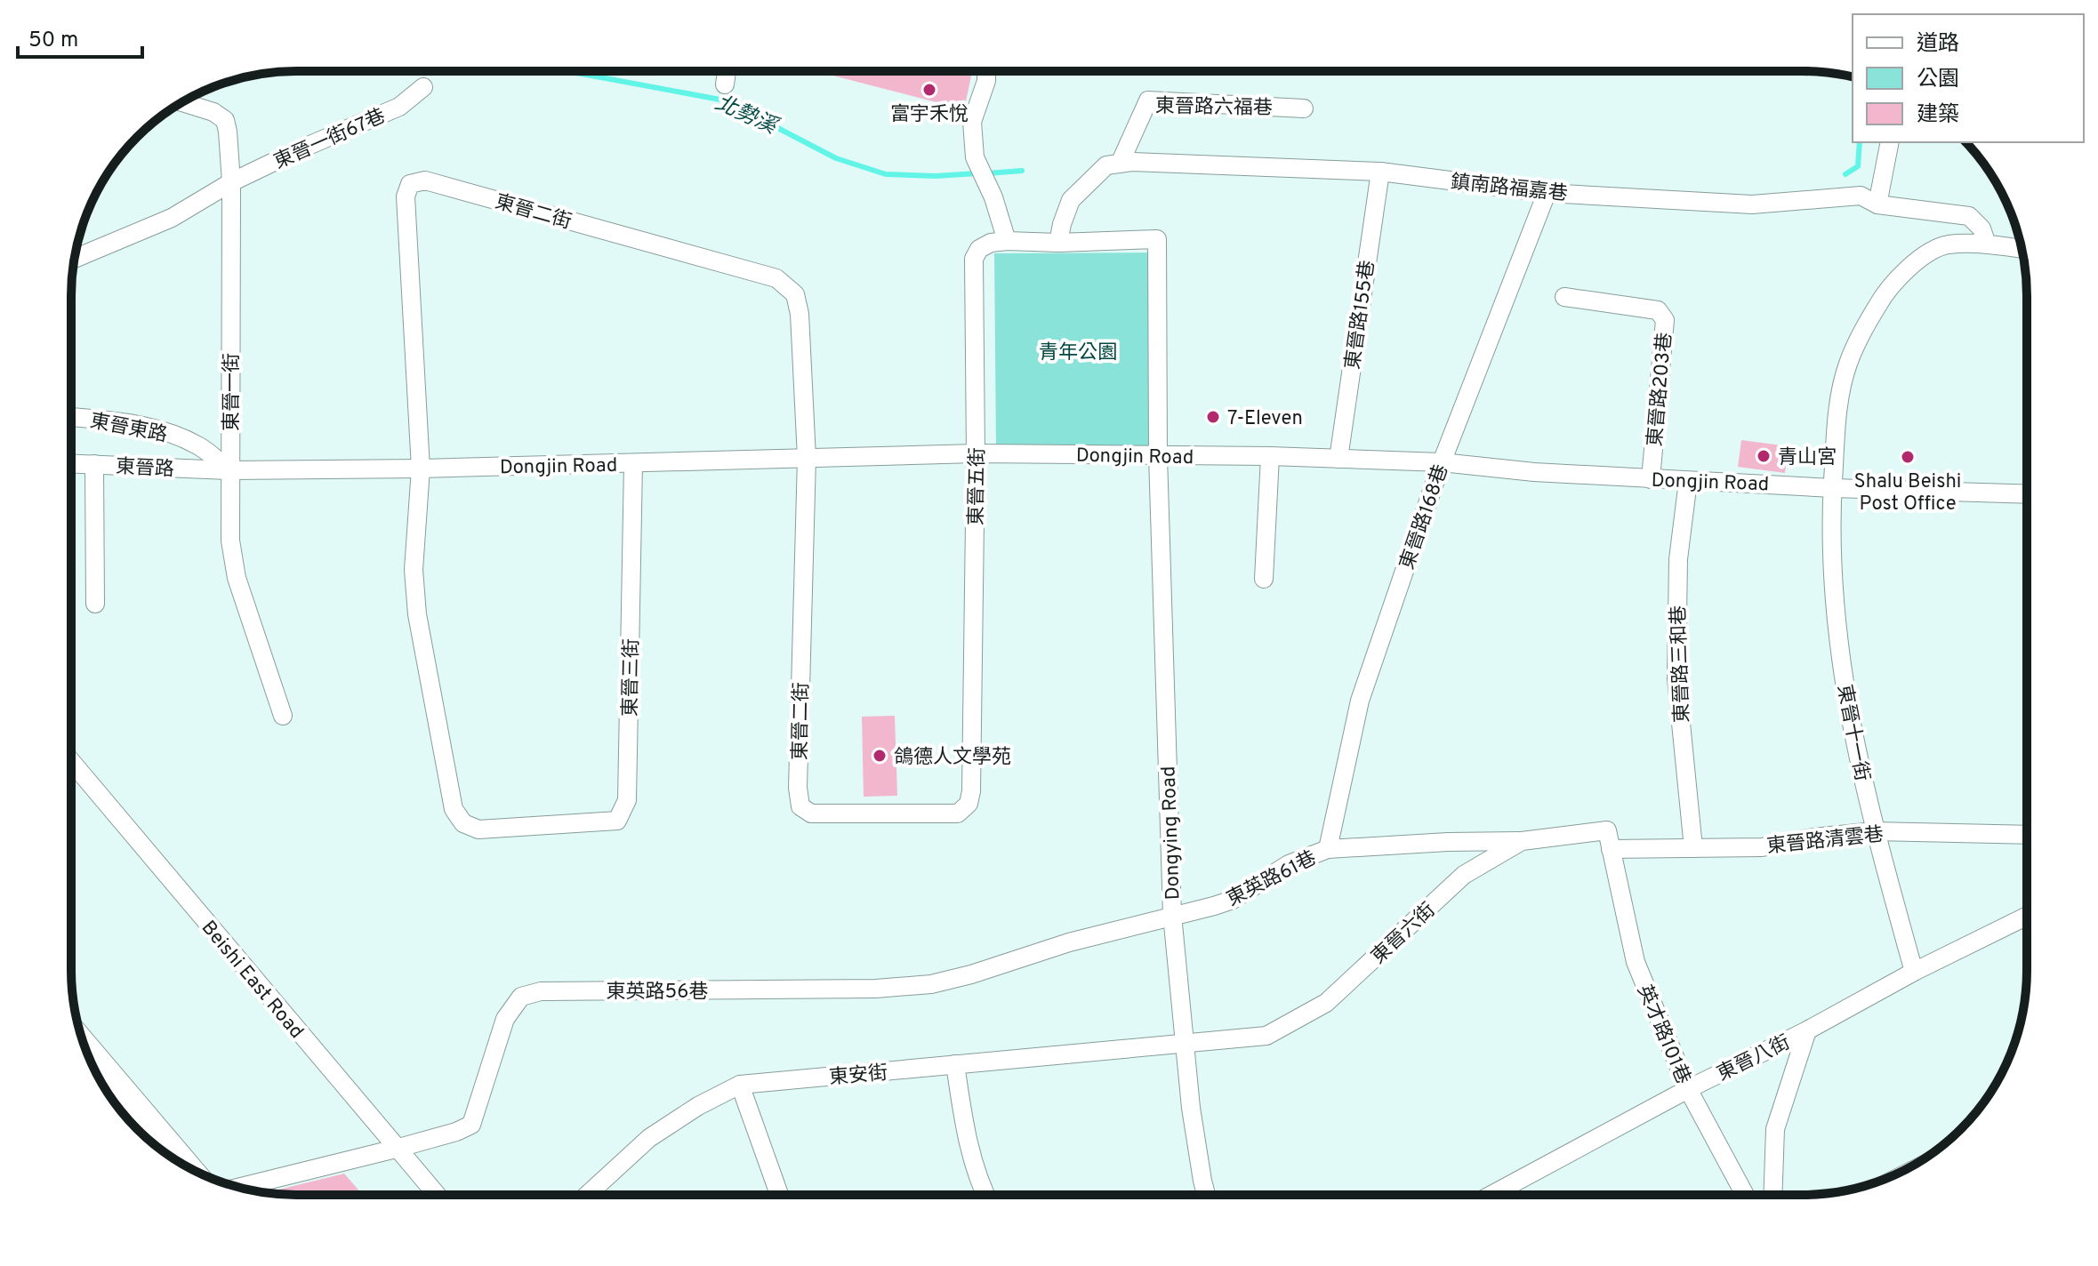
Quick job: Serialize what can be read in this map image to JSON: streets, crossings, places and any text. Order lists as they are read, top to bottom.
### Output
{
  "streets": {
    "street": [
      "東晉路六福巷",
      "東晉一街67巷",
      "鎮南路福嘉巷",
      "東晉二街",
      "東晉路155巷",
      "東晉路203巷",
      "東晉一街",
      "東晉東路",
      "Dongjin Road",
      "東晉路",
      "東晉五街",
      "東晉路168巷",
      "東晉路三和巷",
      "東晉三街",
      "東晉十一街",
      "Dongying Road",
      "東晉路清雲巷",
      "東英路61巷",
      "東晉六街",
      "Beishi East Road",
      "東英路56巷",
      "英才路101巷",
      "東晉八街",
      "東安街"
    ]
  },
  "crossings": [
    ["東晉路六福巷", "鎮南路福嘉巷"],
    ["東晉一街67巷", "東晉一街"],
    ["鎮南路福嘉巷", "東晉路155巷"],
    ["鎮南路福嘉巷", "東晉五街"],
    ["鎮南路福嘉巷", "東晉路168巷"],
    ["東晉二街", "Dongjin Road"],
    ["東晉二街", "東晉五街"],
    ["東晉二街", "東晉三街"],
    ["東晉路155巷", "Dongjin Road"],
    ["東晉路203巷", "Dongjin Road"],
    ["東晉一街", "東晉東路"],
    ["東晉一街", "Dongjin Road"],
    ["東晉一街", "東晉路"],
    ["東晉東路", "Dongjin Road"],
    ["東晉東路", "東晉路"],
    ["Dongjin Road", "東晉路"],
    ["Dongjin Road", "東晉五街"],
    ["Dongjin Road", "東晉路168巷"],
    ["Dongjin Road", "東晉路三和巷"],
    ["Dongjin Road", "東晉三街"],
    ["Dongjin Road", "東晉十一街"],
    ["Dongjin Road", "Dongying Road"],
    ["東晉五街", "Dongying Road"],
    ["東晉路168巷", "東英路61巷"],
    ["東晉路三和巷", "東晉路清雲巷"],
    ["東晉十一街", "東晉路清雲巷"],
    ["東晉十一街", "東晉八街"],
    ["Dongying Road", "東英路61巷"],
    ["Dongying Road", "東晉六街"],
    ["Dongying Road", "東英路56巷"],
    ["Dongying Road", "東安街"],
    ["東晉路清雲巷", "東晉六街"],
    ["東晉路清雲巷", "英才路101巷"],
    ["東英路61巷", "東英路56巷"],
    ["東晉六街", "英才路101巷"],
    ["東晉六街", "東安街"],
    ["Beishi East Road", "東英路56巷"],
    ["英才路101巷", "東晉八街"]
  ],
  "water": ["北勢溪"],
  "parks": ["青年公園"],
  "places": [
    "富宇禾悅",
    "7-Eleven",
    "青山宮",
    "Shalu Beishi Post Office",
    "鴿德人文學苑"
  ],
  "legend": ["道路", "公園", "建築"],
  "scale_bar": "50 m"
}
